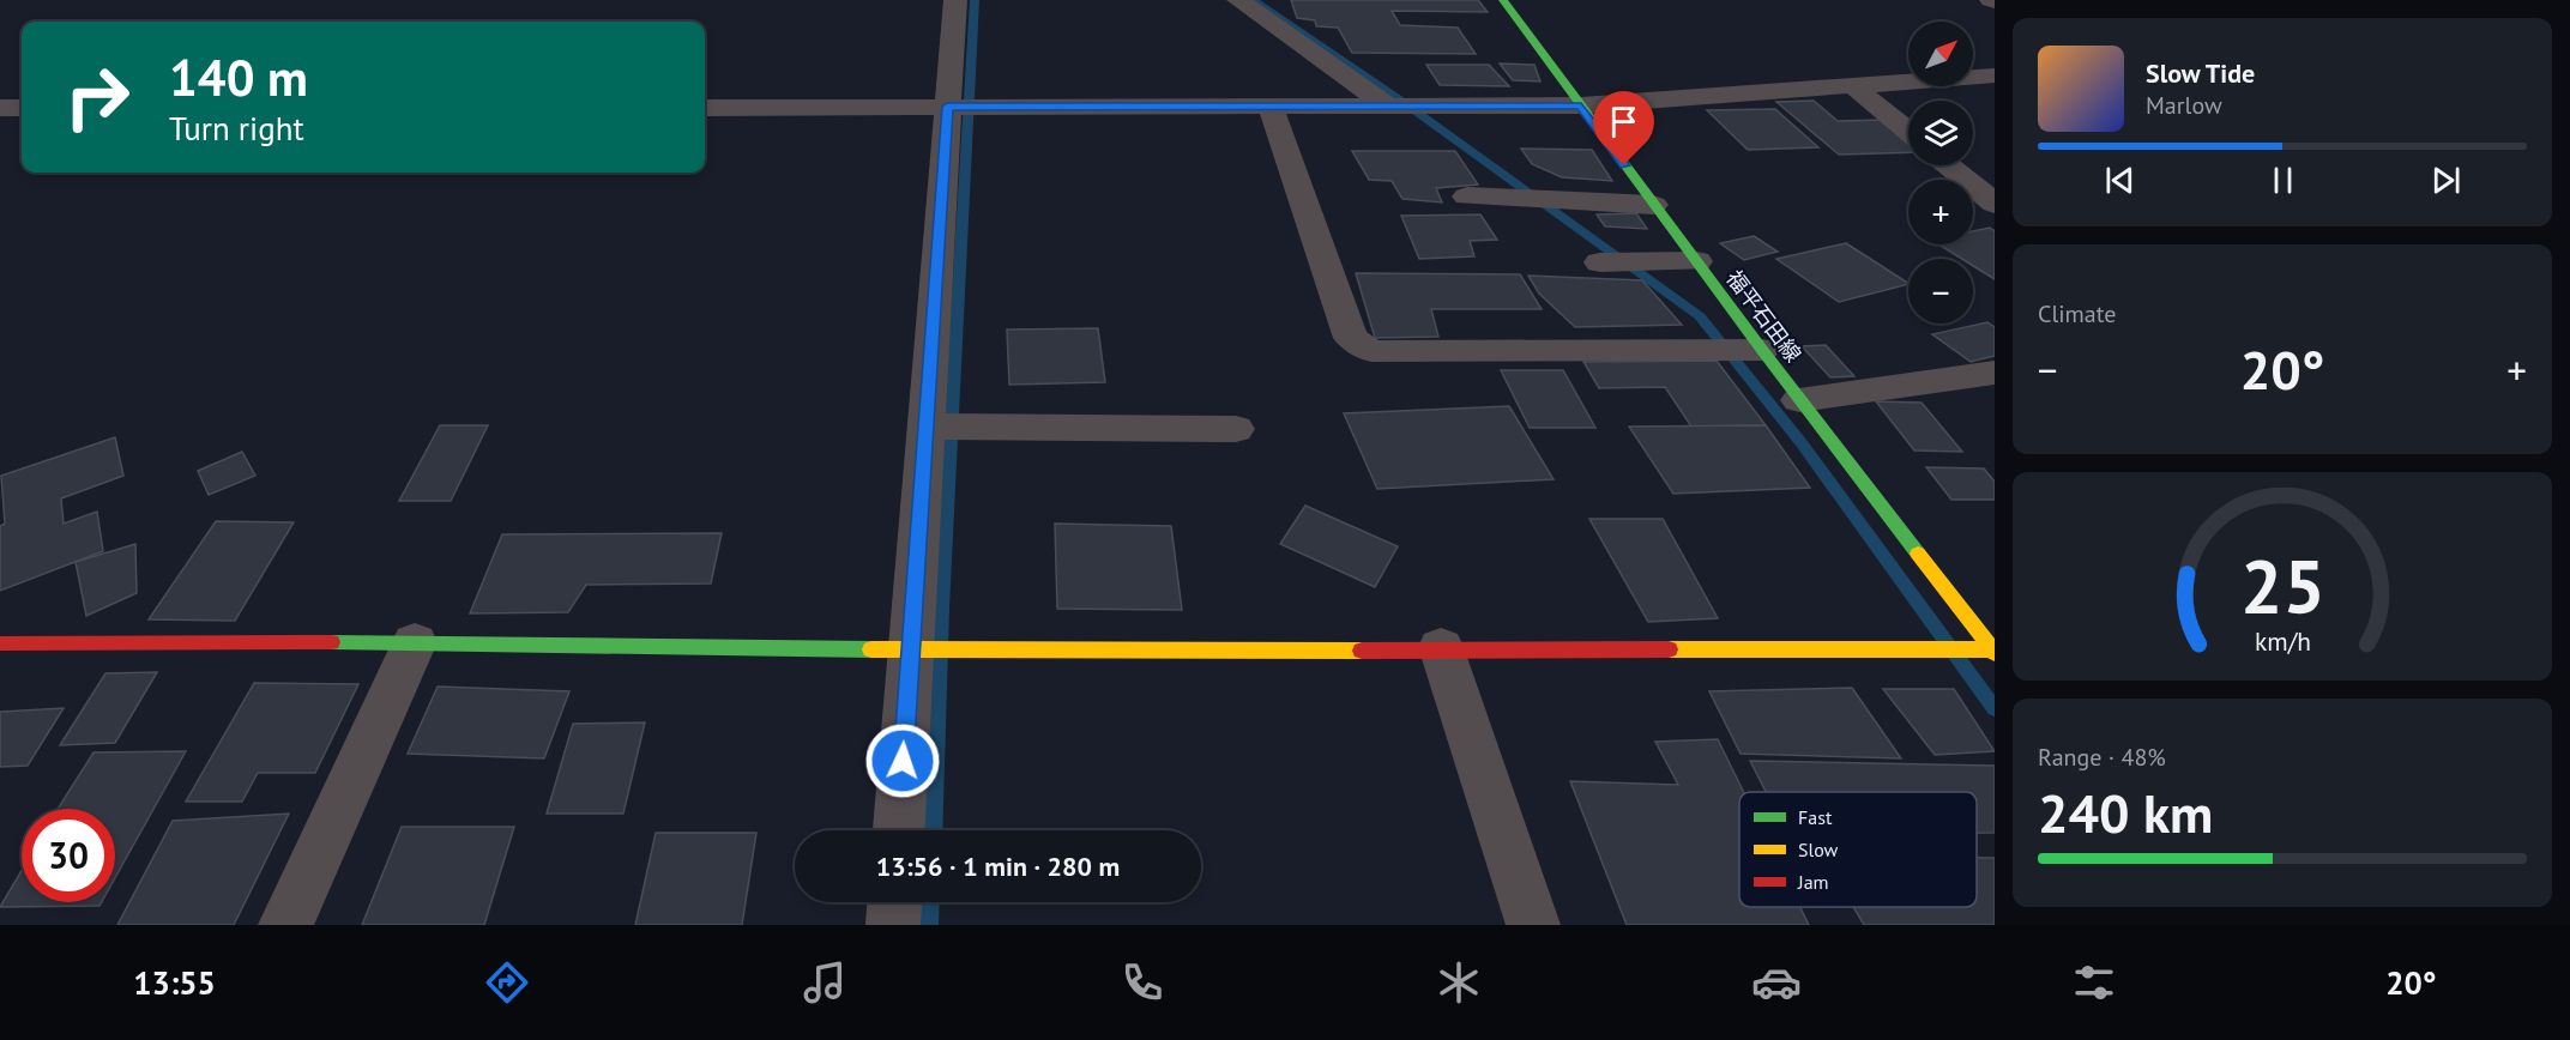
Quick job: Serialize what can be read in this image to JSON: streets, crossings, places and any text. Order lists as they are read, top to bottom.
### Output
{
  "streets": {
    "street": ["福平石田線"]
  },
  "legend": ["Fast", "Slow", "Jam"],
  "north": "top right",
  "page": {
    "map_buttons": ["+", "−"],
    "turn": ["140 m", "Turn right"],
    "song": ["Slow Tide", "Marlow"],
    "tile": [
      "Climate",
      ["Range · 48%", "240 km"]
    ],
    "heat": ["−", "20°", "+"],
    "limit": "30",
    "trip": "13:56 · 1 min · 280 m",
    "tabs": ["13:55", "20°"],
    "gauge": ["25", "km/h"]
  }
}
